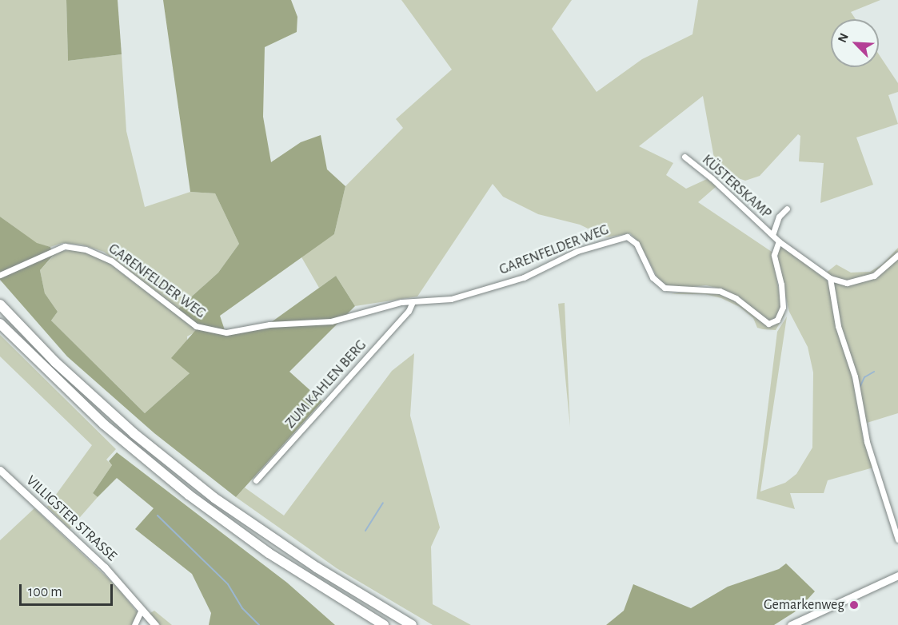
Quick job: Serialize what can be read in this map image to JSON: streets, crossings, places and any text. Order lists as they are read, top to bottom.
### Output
{
  "streets": {
    "main road": ["VILLIGSTER STRASSE"],
    "street": ["KÜSTERSKAMP", "GARENFELDER WEG", "ZUM KAHLEN BERG"]
  },
  "crossings": [
    ["KÜSTERSKAMP", "GARENFELDER WEG"],
    ["GARENFELDER WEG", "ZUM KAHLEN BERG"]
  ],
  "places": ["Gemarkenweg"],
  "scale_bar": "100 m",
  "north": "top left"
}
